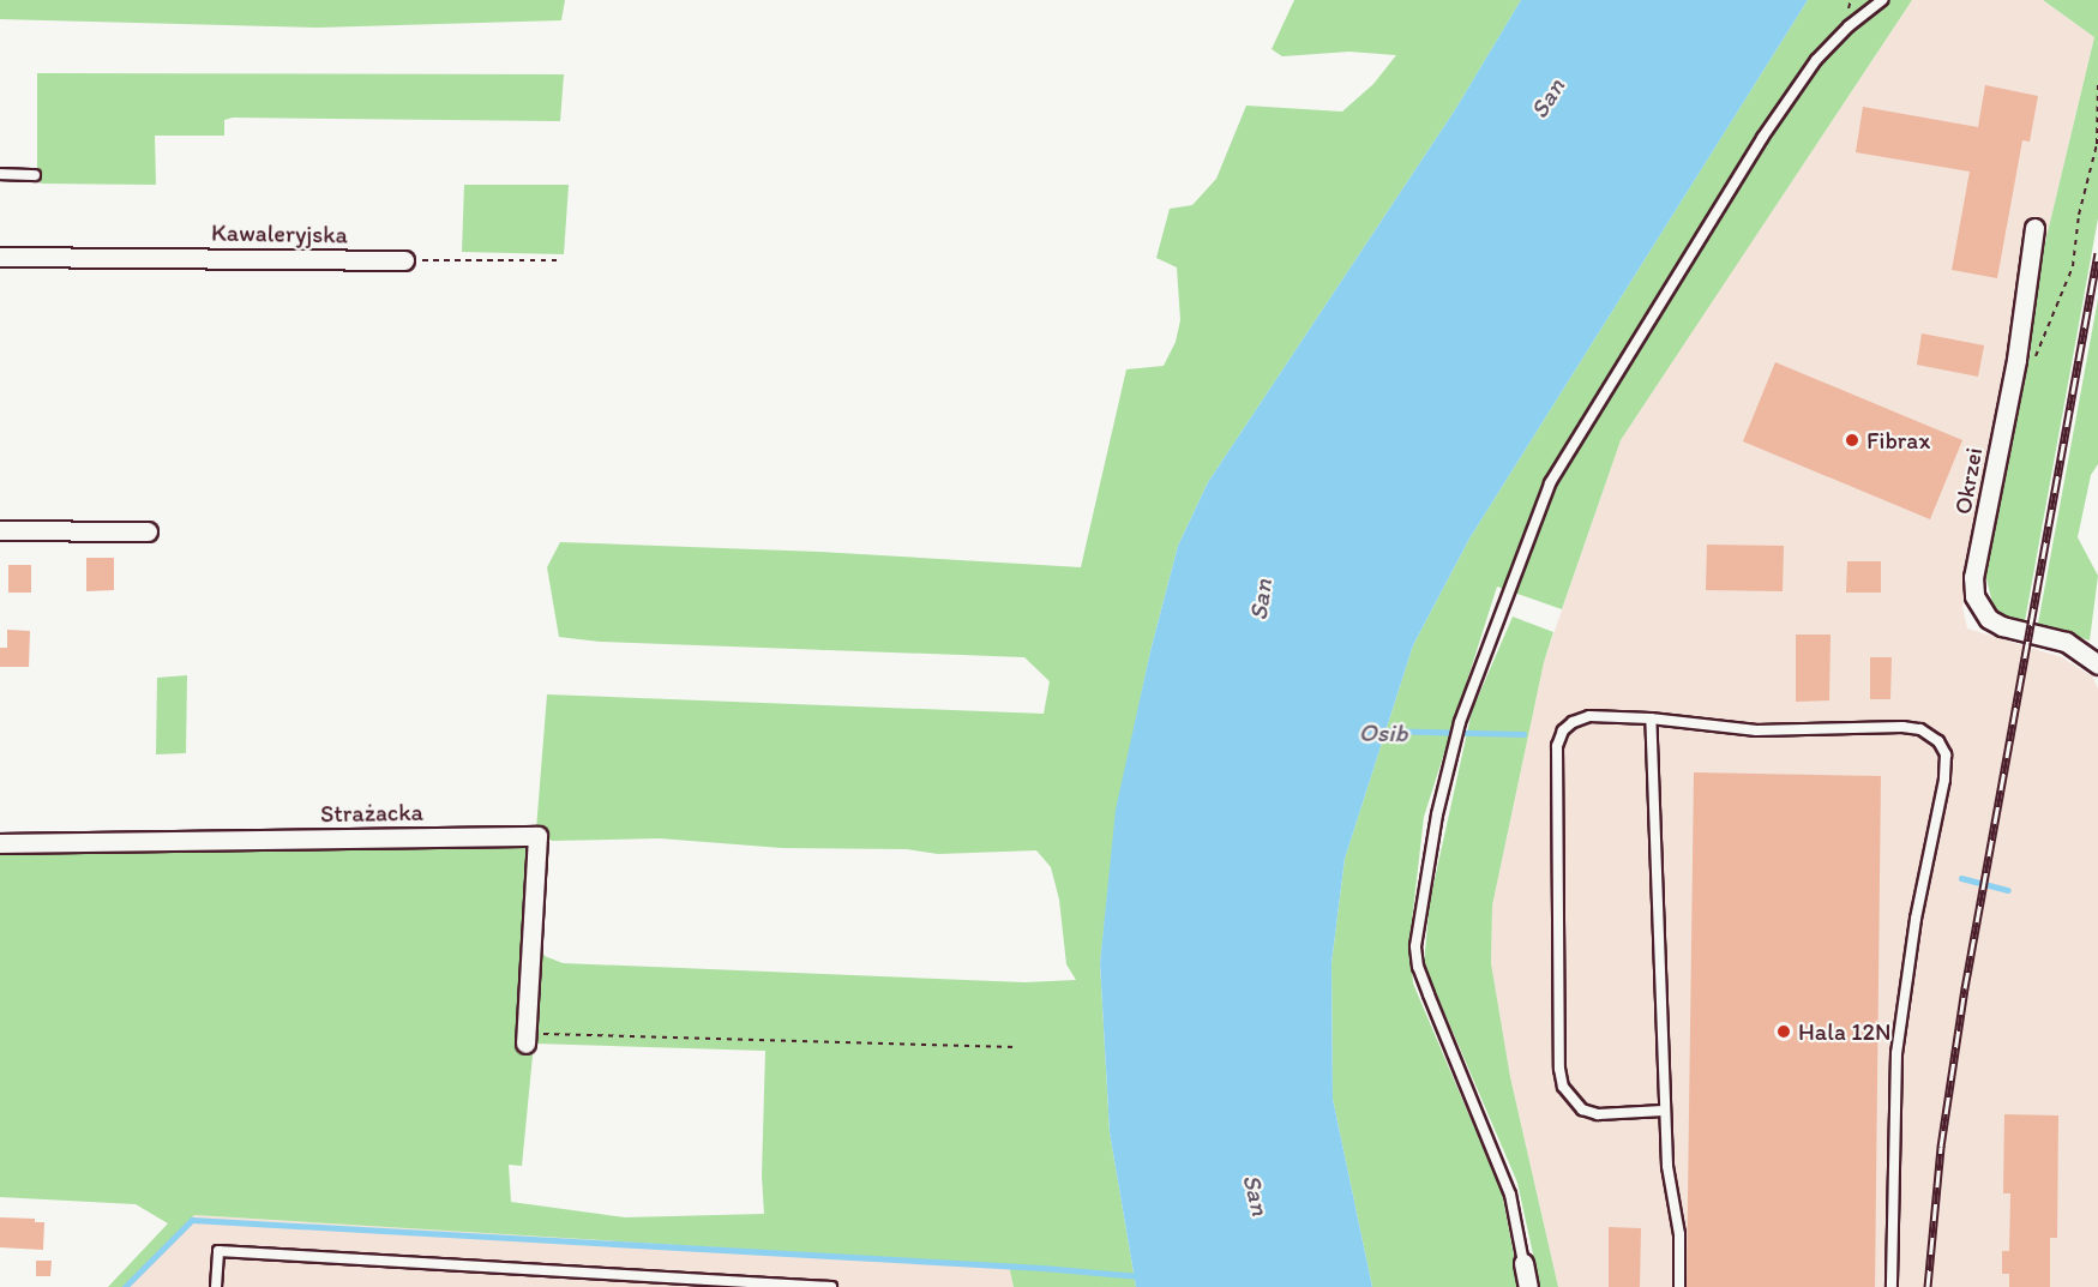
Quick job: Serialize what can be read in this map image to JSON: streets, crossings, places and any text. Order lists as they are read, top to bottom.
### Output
{
  "streets": {
    "street": ["Kawaleryjska", "Okrzei", "Strażacka"]
  },
  "water": ["San", "Osib"],
  "places": ["Fibrax", "Hala 12N"]
}
